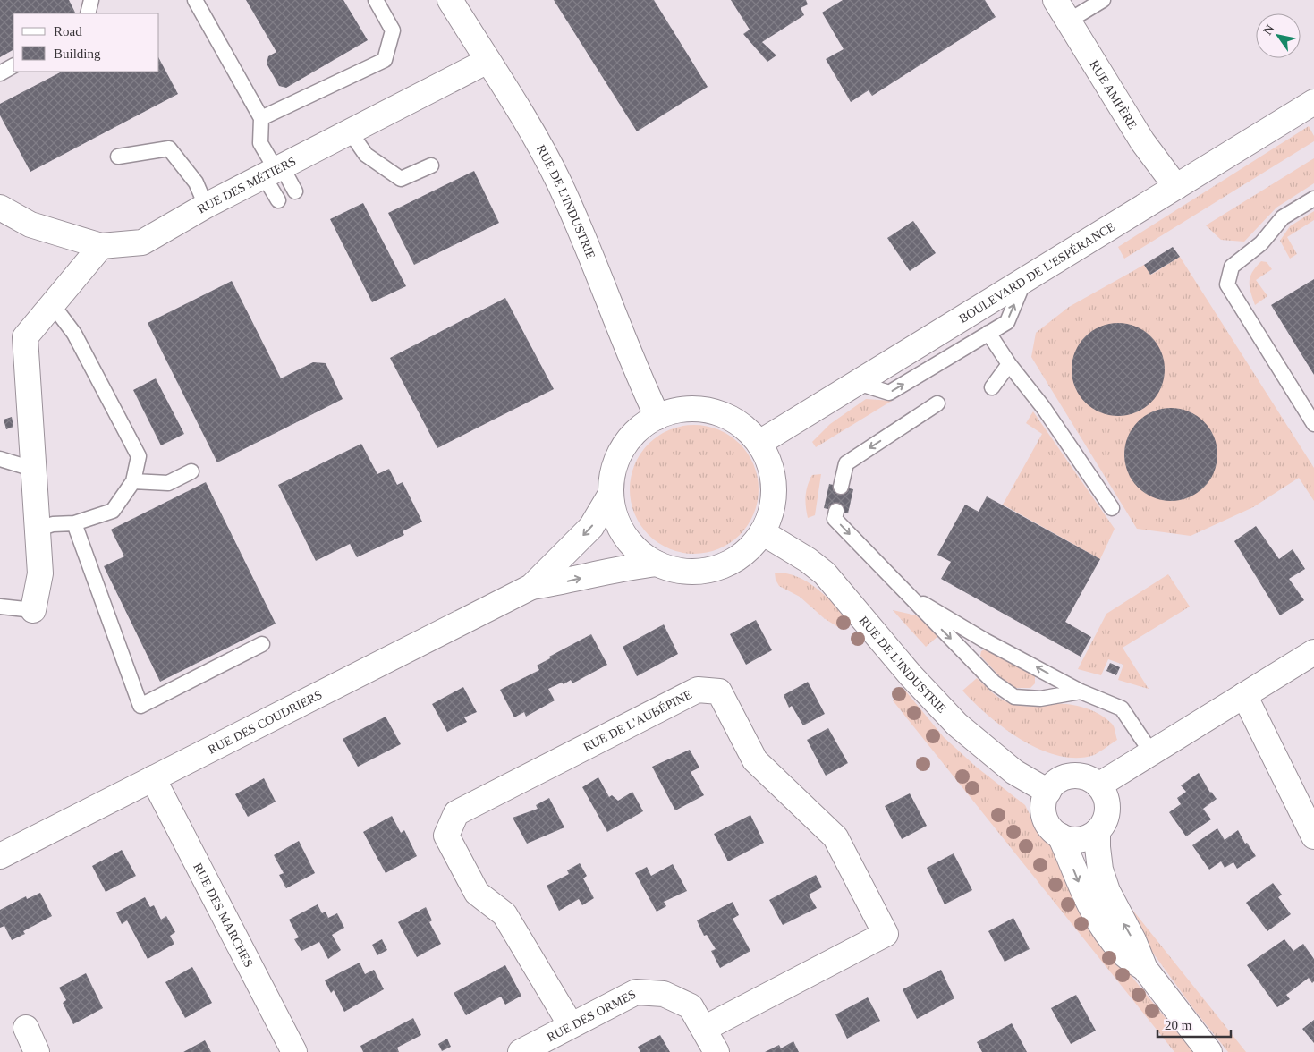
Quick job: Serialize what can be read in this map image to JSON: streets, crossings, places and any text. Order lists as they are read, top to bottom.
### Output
{
  "streets": {
    "street": [
      "RUE AMPÈRE",
      "RUE DES MÉTIERS",
      "RUE DE L'INDUSTRIE",
      "BOULEVARD DE L'ESPÉRANCE",
      "RUE DE L'AUBÉPINE",
      "RUE DES COUDRIERS",
      "RUE DES MARCHES",
      "RUE DES ORMES"
    ]
  },
  "crossings": [
    ["RUE AMPÈRE", "BOULEVARD DE L'ESPÉRANCE"],
    ["RUE DES MÉTIERS", "RUE DE L'INDUSTRIE"],
    ["RUE DE L'AUBÉPINE", "RUE DES ORMES"],
    ["RUE DES COUDRIERS", "RUE DES MARCHES"]
  ],
  "legend": ["Road", "Building"],
  "scale_bar": "20 m",
  "north": "top left"
}
